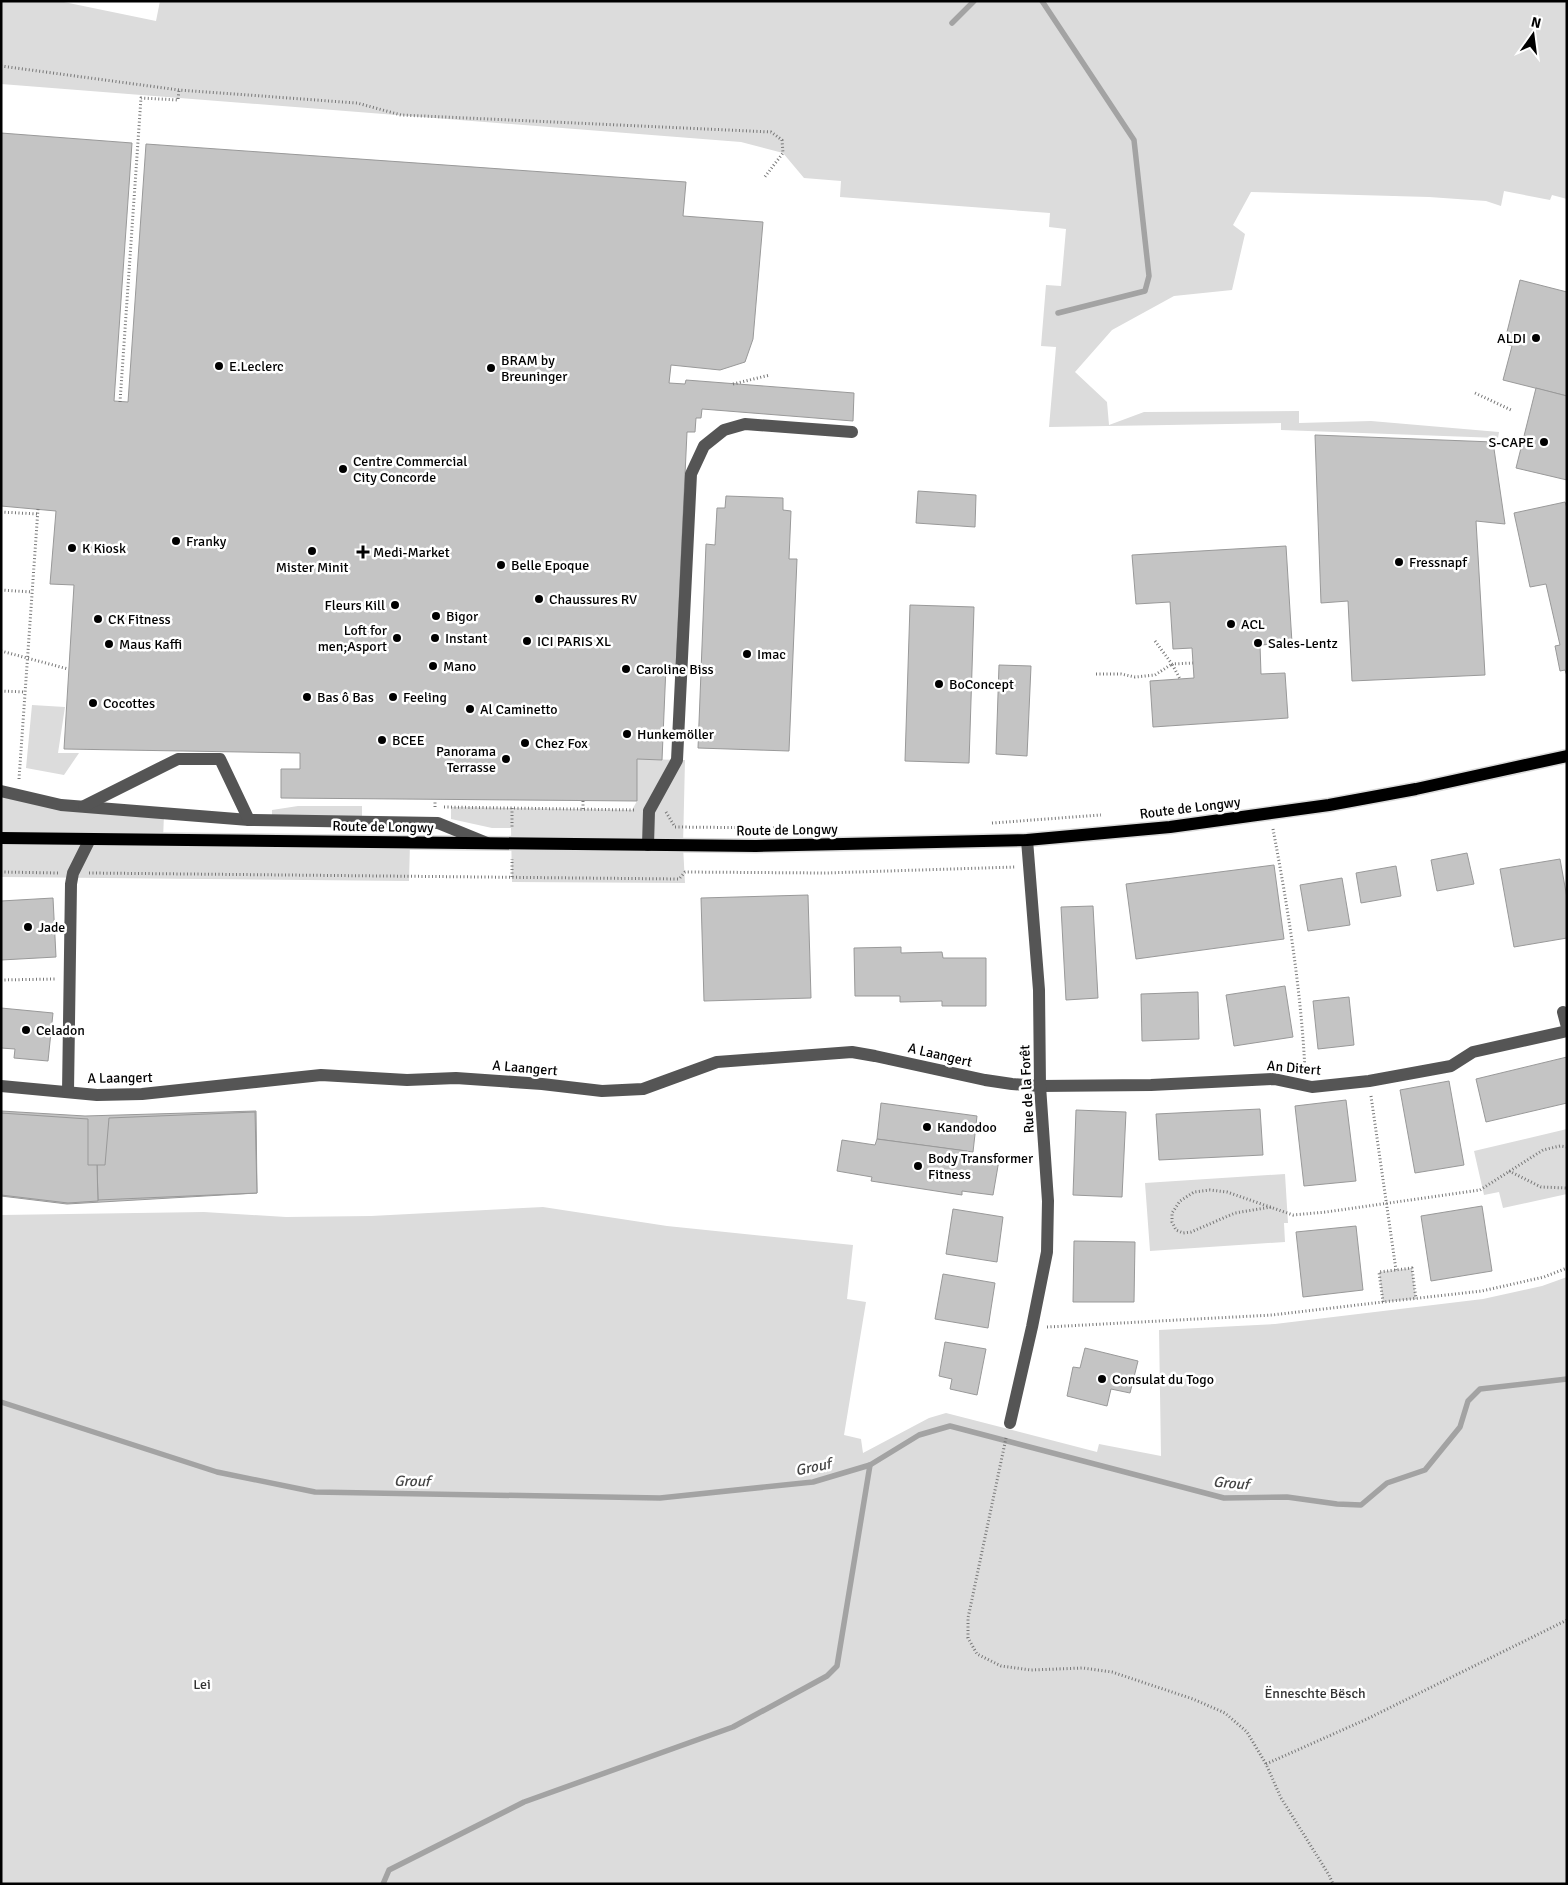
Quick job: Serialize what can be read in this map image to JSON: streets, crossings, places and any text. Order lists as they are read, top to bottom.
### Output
{
  "streets": {
    "main road": ["Route de Longwy"],
    "street": ["A Laangert", "An Ditert", "Rue de la Forêt"]
  },
  "crossings": [
    ["Route de Longwy", "Rue de la Forêt"],
    ["A Laangert", "An Ditert"],
    ["A Laangert", "Rue de la Forêt"],
    ["An Ditert", "Rue de la Forêt"]
  ],
  "water": ["Grouf"],
  "parks": ["Lei", "Ënneschte Bësch"],
  "places": {
    "other": [
      "ALDI",
      "E.Leclerc",
      "BRAM by Breuninger",
      "S-CAPE",
      "Centre Commercial City Concorde",
      "Franky",
      "K Kiosk",
      "Mister Minit",
      "Fressnapf",
      "Belle Epoque",
      "Chaussures RV",
      "Fleurs Kill",
      "Bigor",
      "CK Fitness",
      "ACL",
      "Loft for men;Asport",
      "Instant",
      "ICI PARIS XL",
      "Sales-Lentz",
      "Maus Kaffi",
      "Imac",
      "Mano",
      "Caroline Biss",
      "BoConcept",
      "Bas ô Bas",
      "Feeling",
      "Cocottes",
      "Al Caminetto",
      "Hunkemöller",
      "BCEE",
      "Chez Fox",
      "Panorama Terrasse",
      "Jade",
      "Celadon",
      "Kandodoo",
      "Body Transformer Fitness",
      "Consulat du Togo"
    ],
    "health": ["Medi-Market"]
  },
  "north": "top"
}
